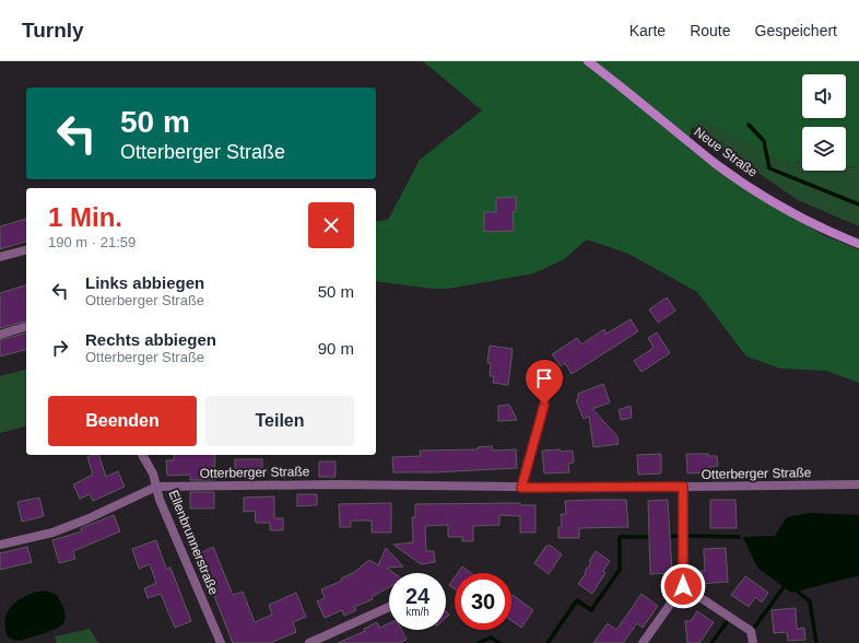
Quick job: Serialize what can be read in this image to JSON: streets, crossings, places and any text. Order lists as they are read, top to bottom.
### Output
{
  "streets": {
    "main road": ["Neue Straße"],
    "street": ["Otterberger Straße", "Ellenbrunnerstraße"]
  },
  "crossings": [
    ["Otterberger Straße", "Ellenbrunnerstraße"]
  ],
  "page": {
    "header": "Turnly",
    "nav": ["Karte", "Route", "Gespeichert"],
    "turn": ["50 m", "Otterberger Straße"],
    "heading": ["1 Min.", "190 m · 21:59"],
    "list": [
      {
        "name": "Links abbiegen",
        "note": "Otterberger Straße",
        "value": "50 m"
      },
      {
        "name": "Rechts abbiegen",
        "note": "Otterberger Straße",
        "value": "90 m"
      }
    ],
    "buttons": ["Beenden", "Teilen"],
    "speed": "24 km/h",
    "limit": "30"
  }
}
